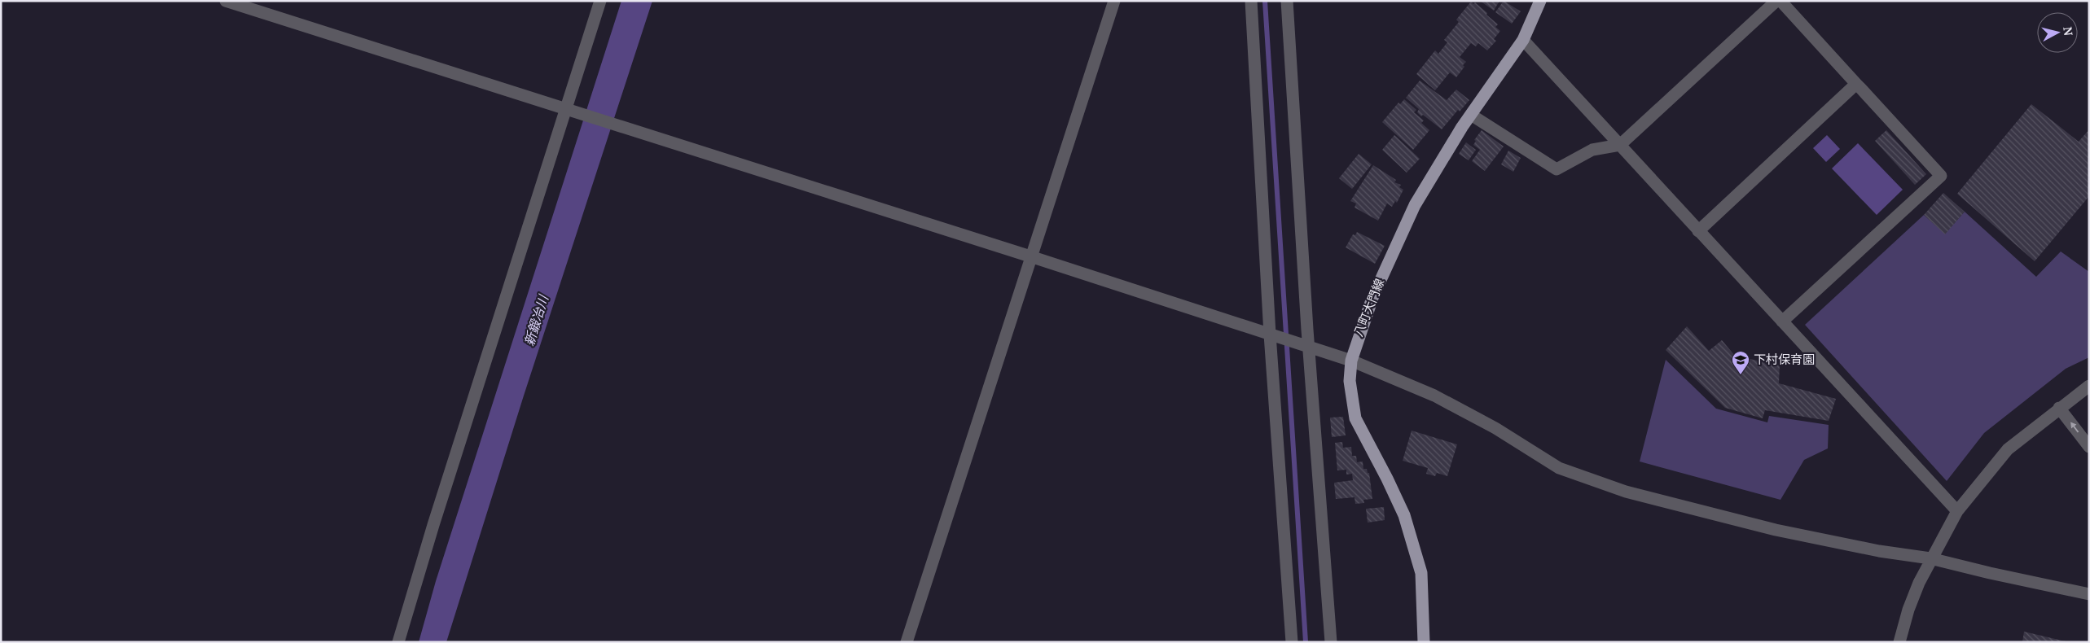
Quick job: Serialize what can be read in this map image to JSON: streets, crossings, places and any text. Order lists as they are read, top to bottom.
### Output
{
  "streets": {
    "main road": ["八町大門線"]
  },
  "water": ["新鍛冶川"],
  "places": {
    "school or university": ["下村保育園"]
  },
  "north": "right"
}
